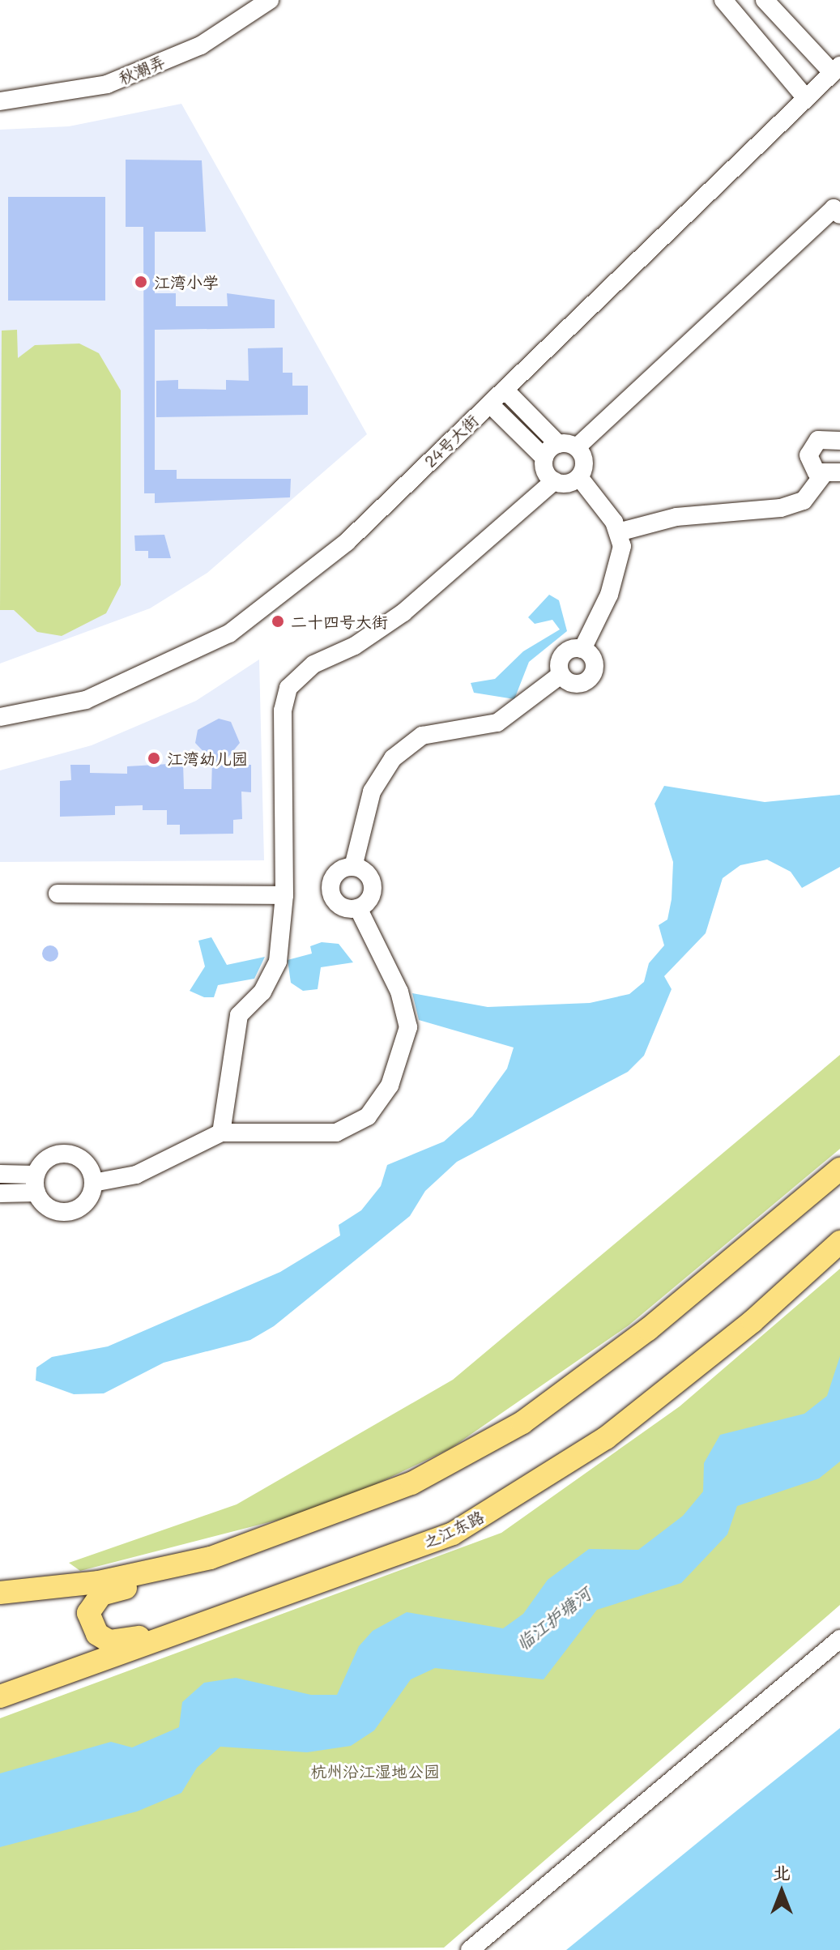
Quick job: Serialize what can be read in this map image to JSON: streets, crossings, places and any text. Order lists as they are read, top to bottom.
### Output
{
  "streets": {
    "main road": ["之江东路"],
    "street": ["秋潮弄", "24号大街"]
  },
  "water": ["临江护塘河"],
  "parks": ["杭州沿江湿地公园"],
  "places": ["江湾小学", "二十四号大街", "江湾幼儿园"],
  "north": "top"
}
